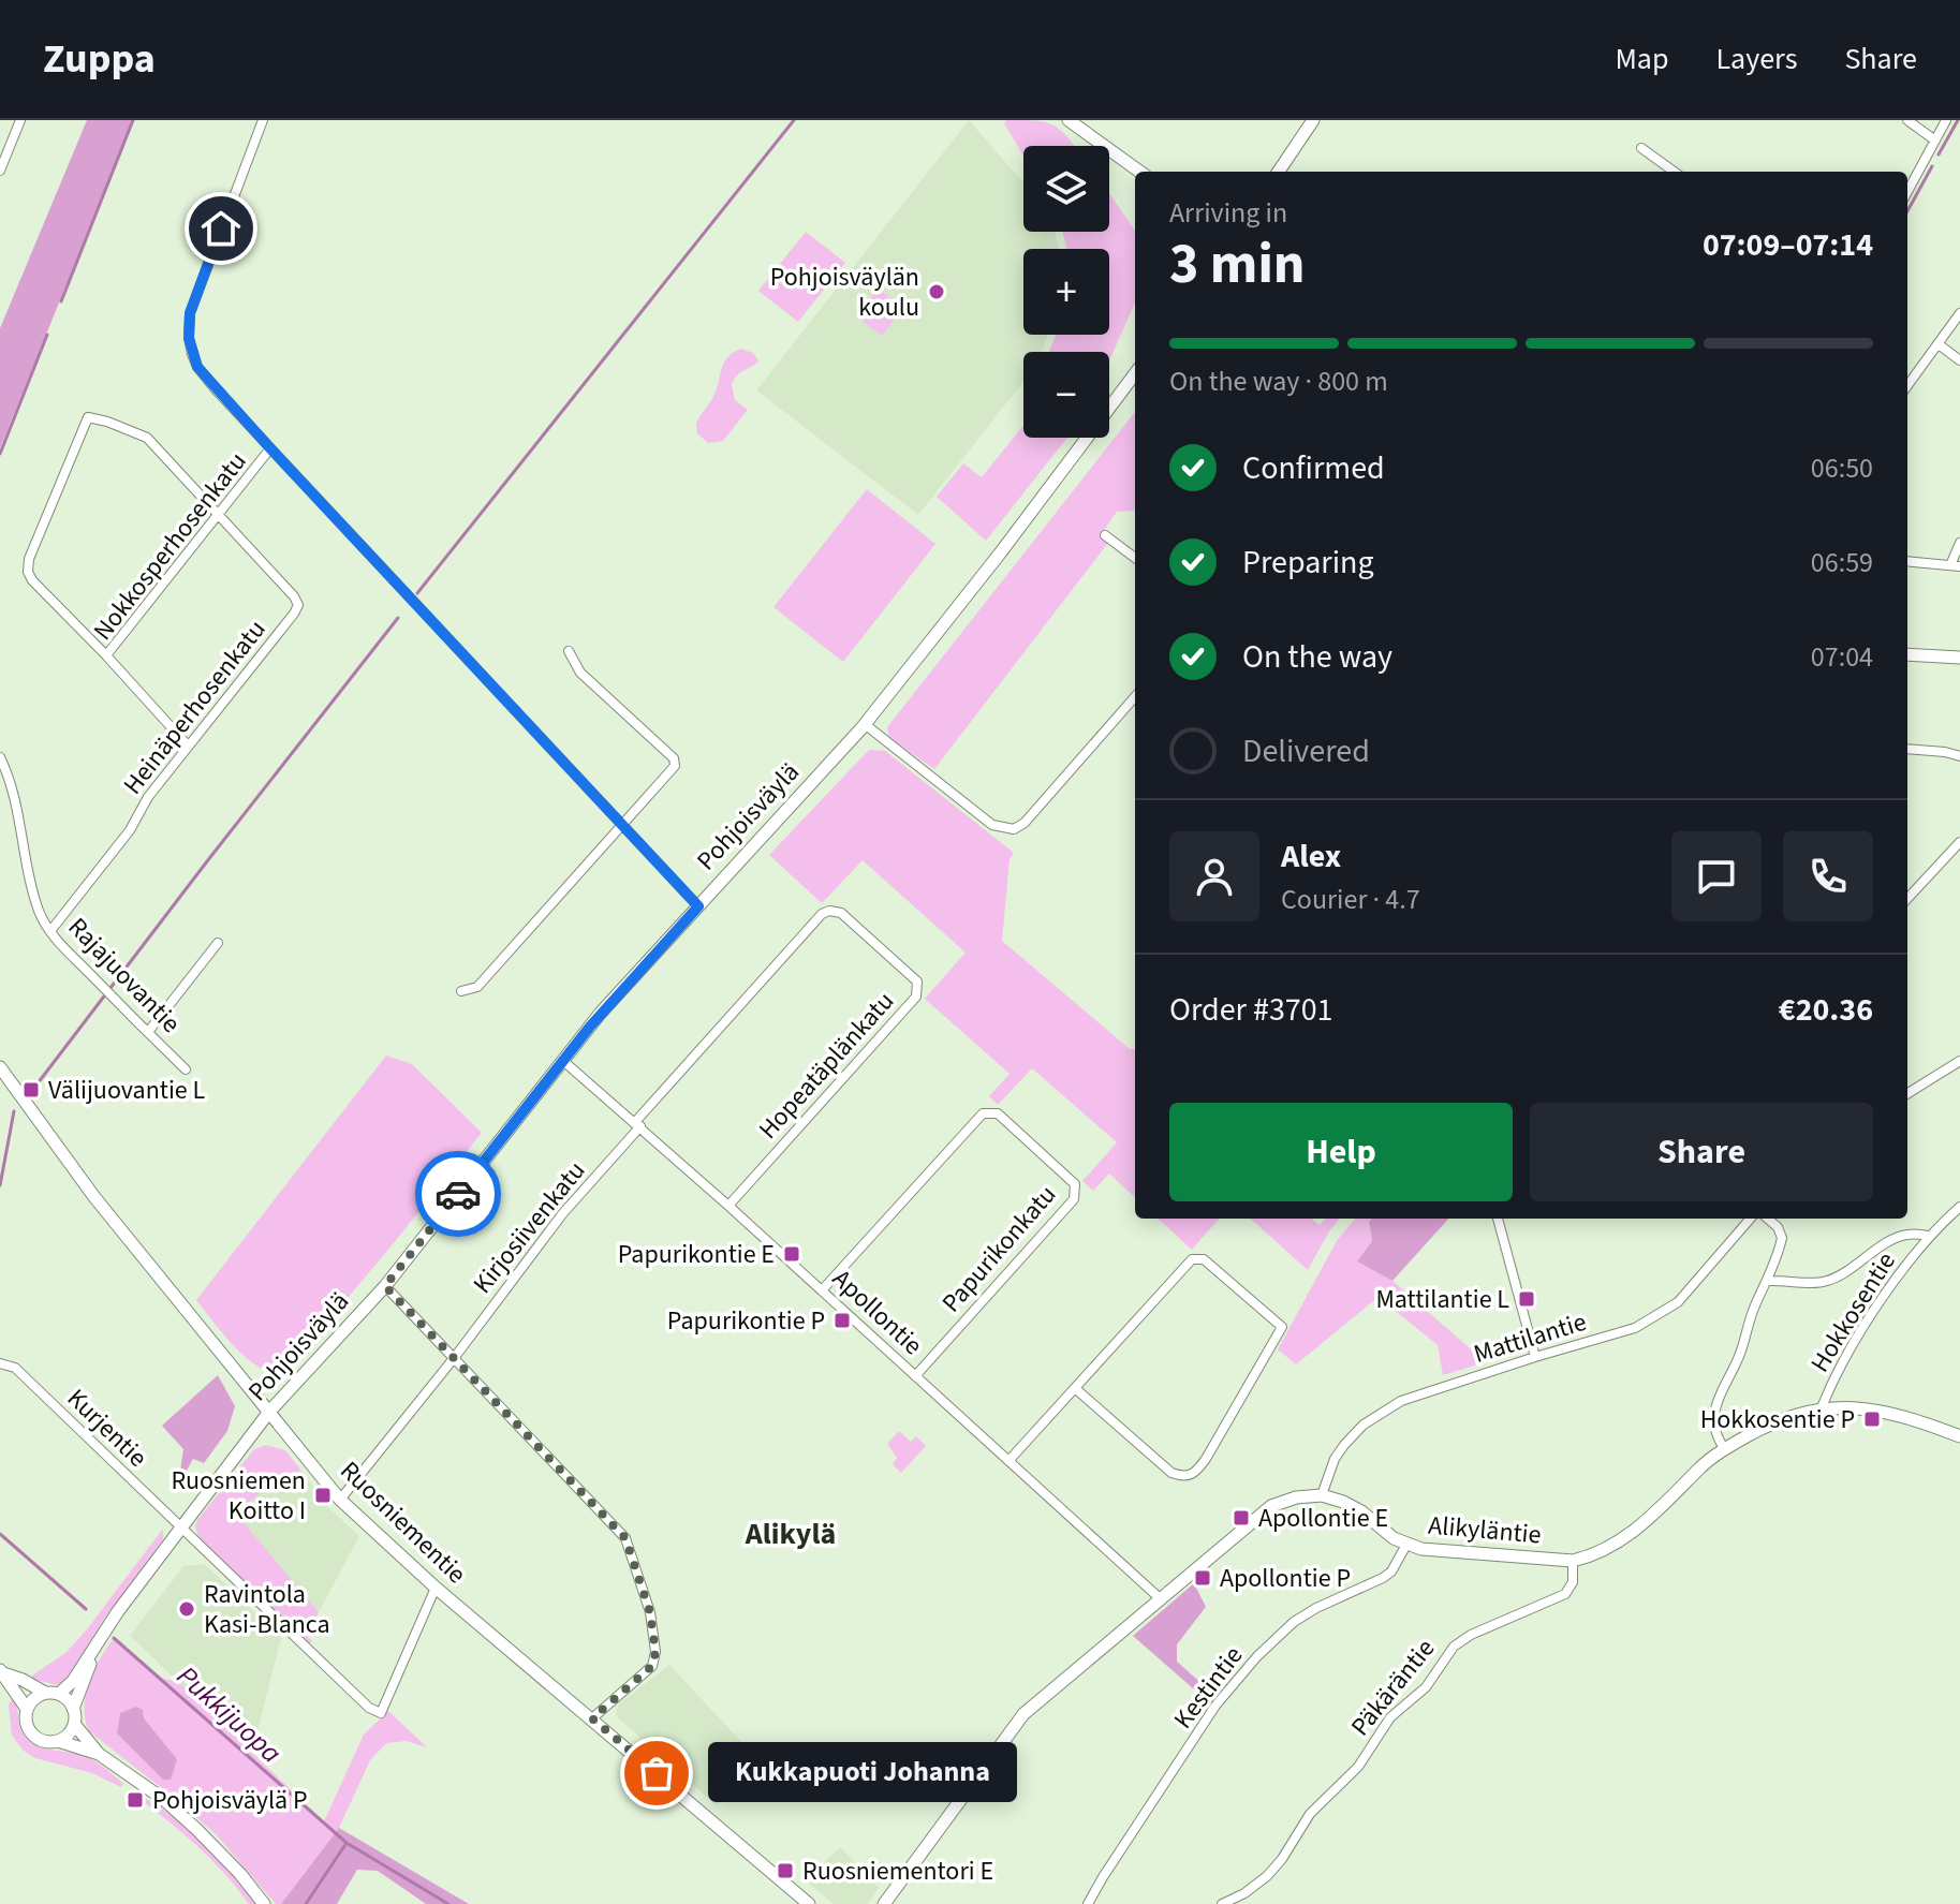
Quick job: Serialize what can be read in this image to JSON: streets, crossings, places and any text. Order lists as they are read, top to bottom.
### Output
{
  "streets": {
    "main road": ["Pohjoisväylä", "Ruosniementie", "Alikyläntie"],
    "street": [
      "Nokkosperhosenkatu",
      "Heinäperhosenkatu",
      "Rajajuovantie",
      "Hopeatäplänkatu",
      "Kirjosiivenkatu",
      "Papurikonkatu",
      "Apollontie",
      "Hokkosentie",
      "Mattilantie",
      "Kurjentie",
      "Kestintie",
      "Päkäräntie"
    ]
  },
  "crossings": [
    ["Nokkosperhosenkatu", "Heinäperhosenkatu"],
    ["Heinäperhosenkatu", "Rajajuovantie"],
    ["Pohjoisväylä", "Apollontie"],
    ["Pohjoisväylä", "Kurjentie"],
    ["Pohjoisväylä", "Ruosniementie"],
    ["Hopeatäplänkatu", "Kirjosiivenkatu"],
    ["Hopeatäplänkatu", "Apollontie"],
    ["Kirjosiivenkatu", "Apollontie"],
    ["Kirjosiivenkatu", "Ruosniementie"],
    ["Papurikonkatu", "Apollontie"],
    ["Hokkosentie", "Alikyläntie"],
    ["Mattilantie", "Alikyläntie"],
    ["Kurjentie", "Ruosniementie"],
    ["Alikyläntie", "Kestintie"],
    ["Alikyläntie", "Päkäräntie"]
  ],
  "districts": ["Alikylä"],
  "water": ["Pukkijuopa"],
  "places": {
    "other": ["Pohjoisväylän koulu", "Ravintola Kasi-Blanca", "Kukkapuoti Johanna"],
    "transit": [
      "Välijuovantie L",
      "Papurikontie E",
      "Mattilantie L",
      "Papurikontie P",
      "Hokkosentie P",
      "Ruosniemen Koitto I",
      "Apollontie E",
      "Apollontie P",
      "Pohjoisväylä P",
      "Ruosniementori E"
    ]
  },
  "page": {
    "header": "Zuppa",
    "nav": ["Map", "Layers", "Share"],
    "map_buttons": ["+", "−"],
    "heading": ["3 min", "Arriving in", "07:09–07:14"],
    "panel": [
      "Alex",
      "Courier · 4.7",
      "Order #3701",
      "€20.36"
    ],
    "bar": "On the way · 800 m",
    "list": [
      ["Confirmed", "06:50"],
      ["Preparing", "06:59"],
      ["On the way", "07:04"],
      "Delivered"
    ],
    "buttons": ["Help", "Share"],
    "bubble": "Kukkapuoti Johanna"
  }
}
